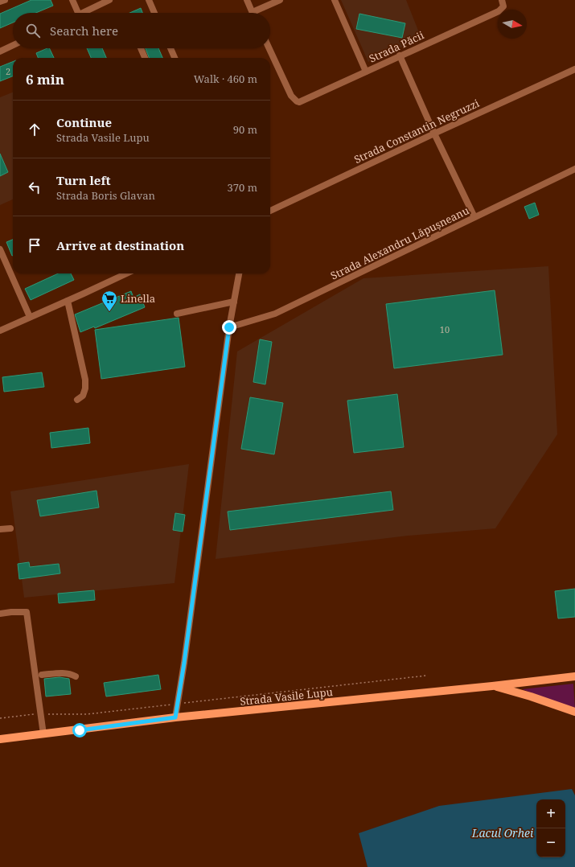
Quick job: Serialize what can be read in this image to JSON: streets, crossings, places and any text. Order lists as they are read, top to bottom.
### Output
{
  "streets": {
    "main road": ["Strada Vasile Lupu"],
    "street": ["Strada Păcii", "Strada Constantin Negruzzi", "Strada Alexandru Lăpușneanu"]
  },
  "water": ["Lacul Orhei"],
  "places": {
    "supermarket": ["Linella"]
  },
  "house_numbers": ["2", "10"],
  "north": "right",
  "page": {
    "search": "Search here",
    "heading": ["6 min", "Walk · 460 m"],
    "list": [
      ["Continue", "Strada Vasile Lupu", "90 m"],
      ["Turn left", "Strada Boris Glavan", "370 m"],
      "Arrive at destination"
    ],
    "map_buttons": ["+", "−"]
  }
}
